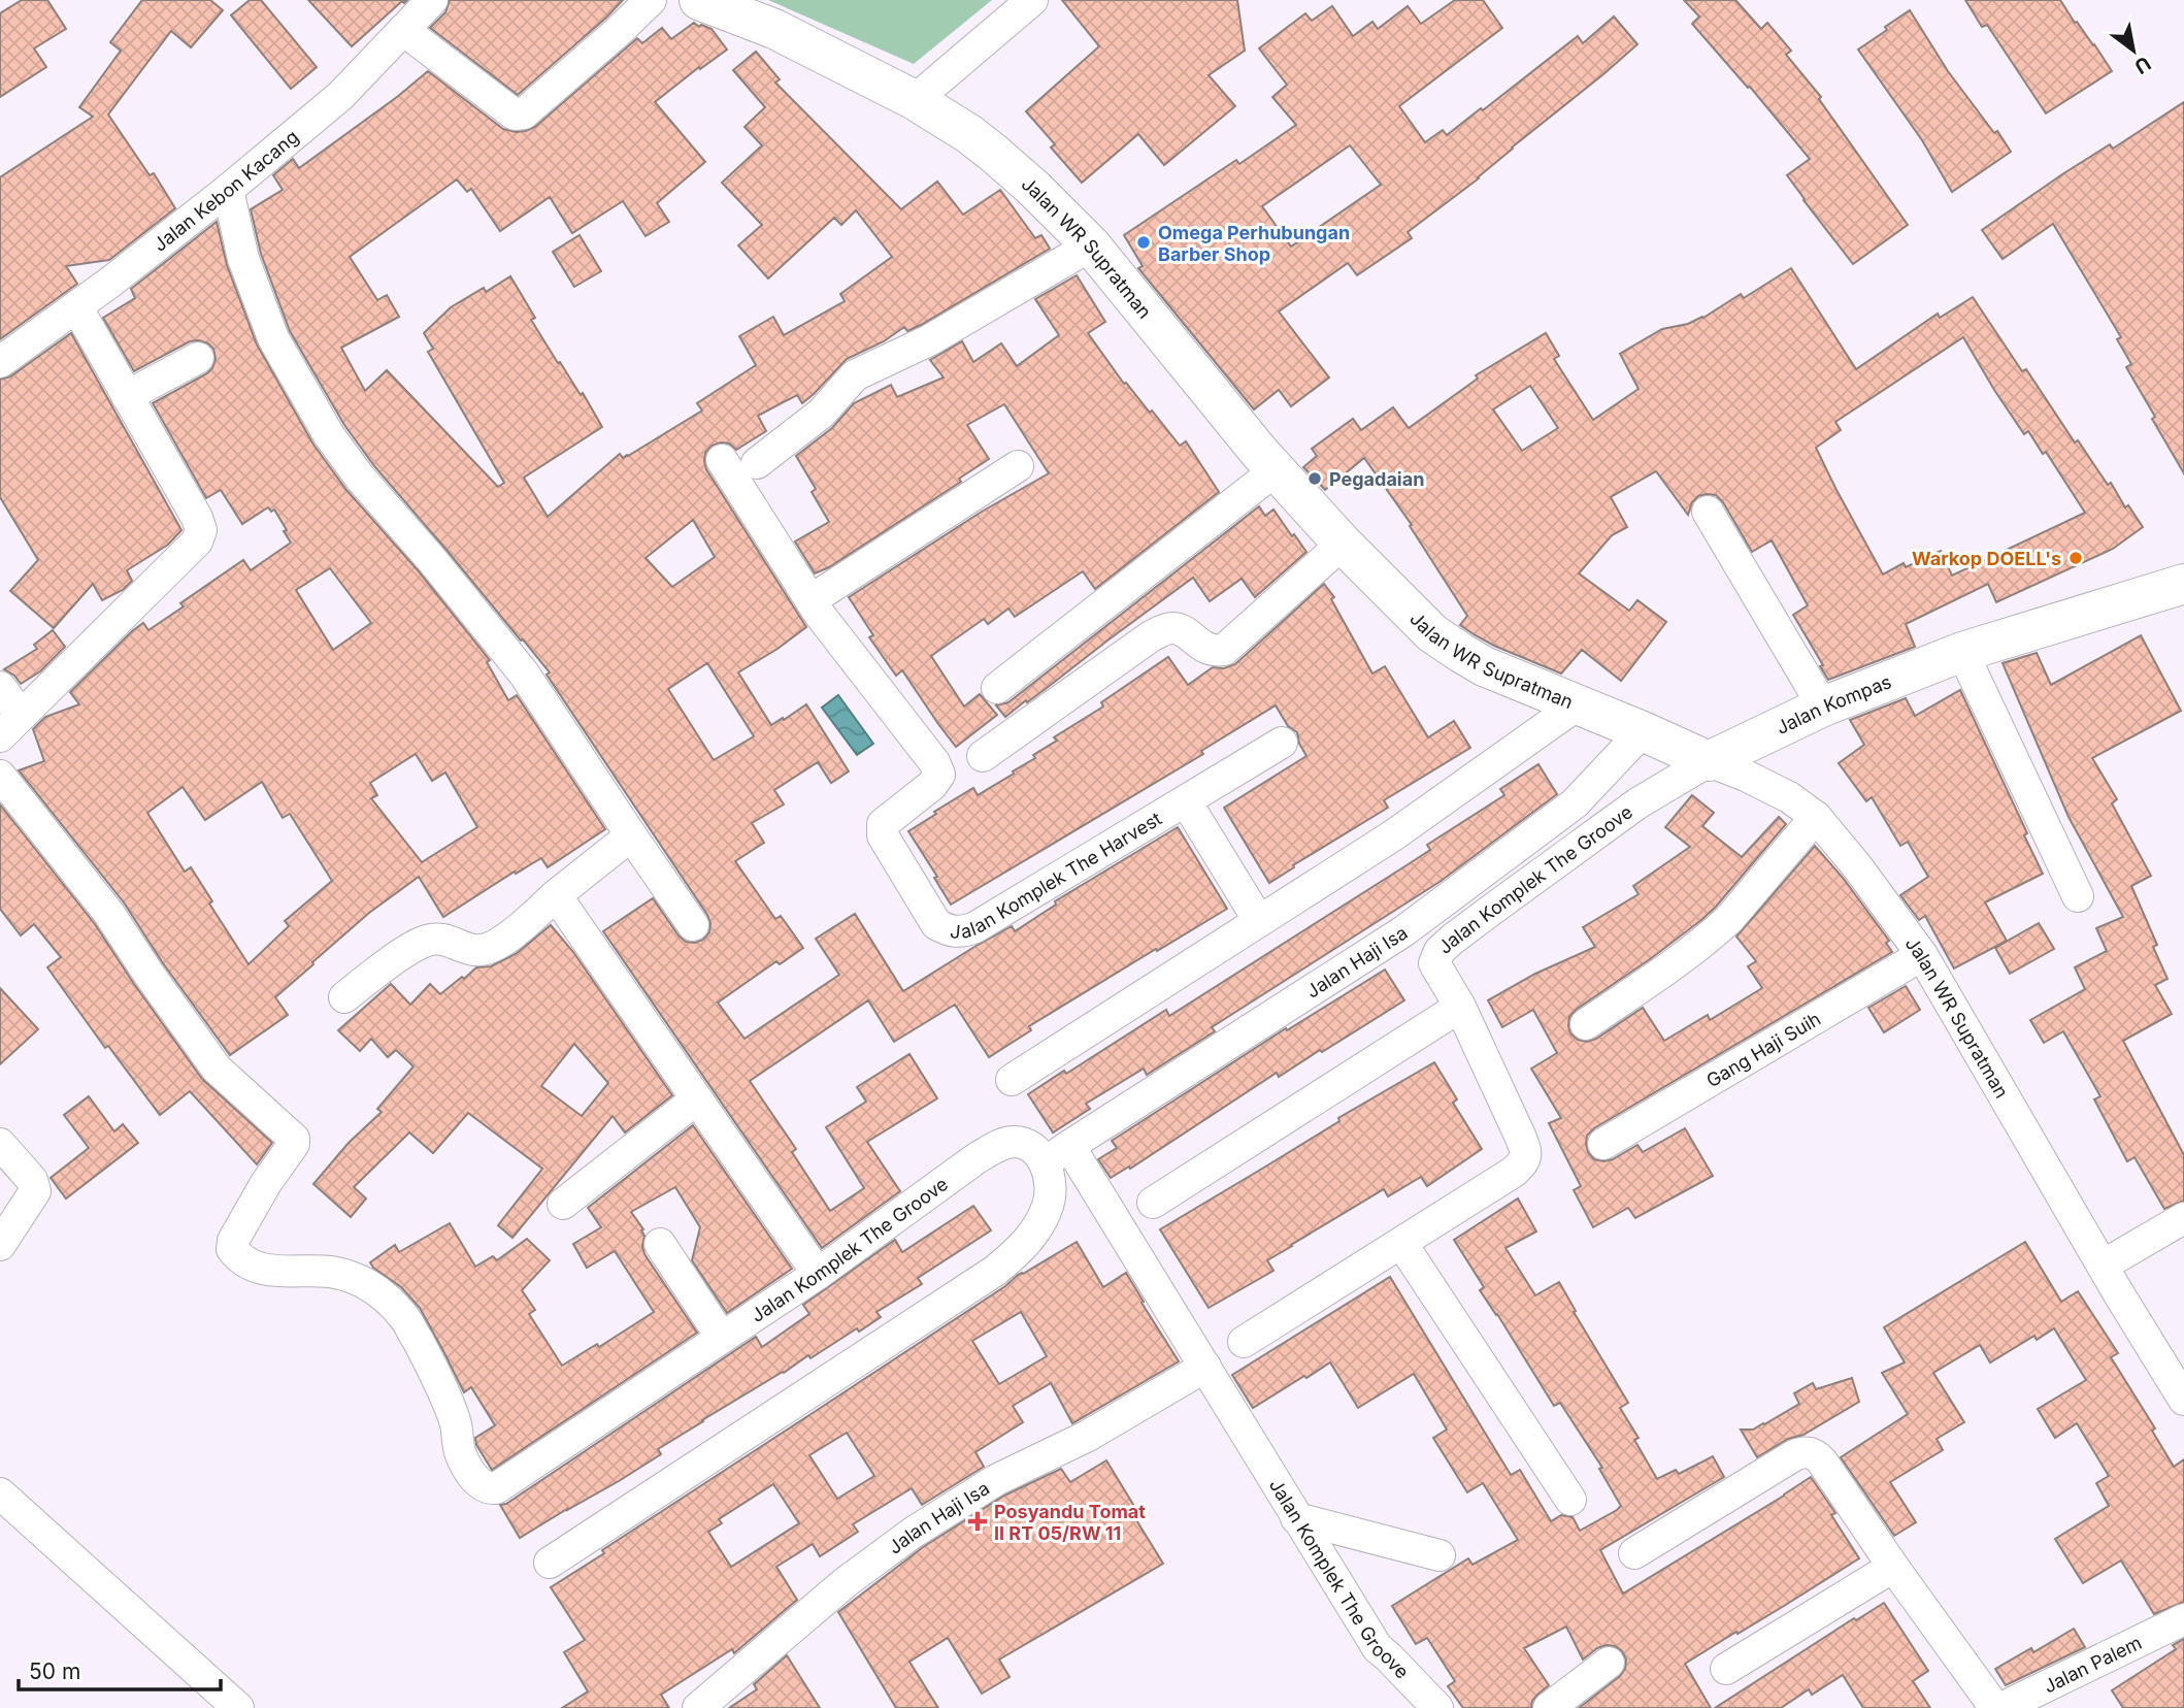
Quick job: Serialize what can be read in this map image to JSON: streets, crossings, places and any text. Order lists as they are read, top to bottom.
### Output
{
  "streets": {
    "main road": ["Jalan WR Supratman", "Jalan Kompas"],
    "street": [
      "Jalan Kebon Kacang",
      "Jalan Komplek The Harvest",
      "Jalan Komplek The Groove",
      "Jalan Haji Isa",
      "Gang Haji Suih",
      "Jalan Palem"
    ]
  },
  "crossings": [
    ["Jalan WR Supratman", "Jalan Kompas"],
    ["Jalan WR Supratman", "Jalan Komplek The Groove"],
    ["Jalan WR Supratman", "Jalan Haji Isa"],
    ["Jalan WR Supratman", "Gang Haji Suih"],
    ["Jalan Kompas", "Jalan Komplek The Groove"],
    ["Jalan Komplek The Groove", "Jalan Haji Isa"]
  ],
  "places": {
    "other": ["Omega Perhubungan Barber Shop", "Pegadaian", "Warkop DOELL's"],
    "health": ["Posyandu Tomat II RT 05/RW 11"]
  },
  "scale_bar": "50 m",
  "north": "bottom right"
}
